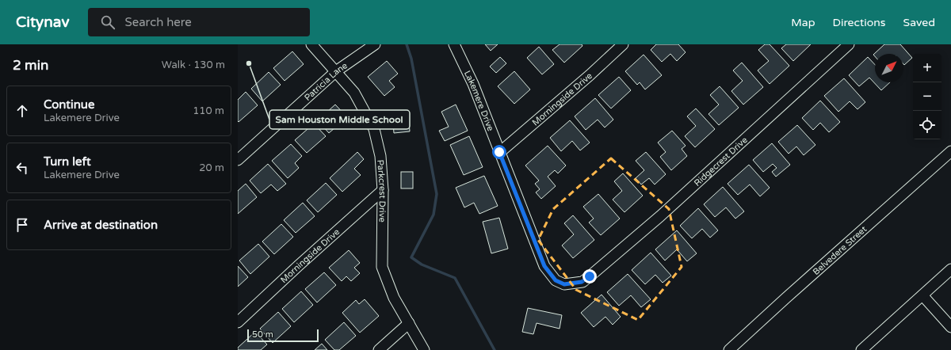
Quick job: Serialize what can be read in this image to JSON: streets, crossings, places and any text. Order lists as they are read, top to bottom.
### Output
{
  "streets": {
    "street": [
      "Patricia Lane",
      "Morningside Drive",
      "Lakemere Drive",
      "Ridgecrest Drive",
      "Parkcrest Drive",
      "Belvedere Street"
    ]
  },
  "crossings": [
    ["Patricia Lane", "Parkcrest Drive"],
    ["Morningside Drive", "Lakemere Drive"],
    ["Morningside Drive", "Parkcrest Drive"],
    ["Lakemere Drive", "Ridgecrest Drive"]
  ],
  "places": ["Sam Houston Middle School"],
  "scale_bar": "50 m",
  "north": "top right",
  "page": {
    "header": "Citynav",
    "search": "Search here",
    "nav": ["Map", "Directions", "Saved"],
    "heading": ["2 min", "Walk · 130 m"],
    "map_buttons": ["+", "−"],
    "list": [
      ["Continue", "Lakemere Drive", "110 m"],
      ["Turn left", "Lakemere Drive", "20 m"],
      "Arrive at destination"
    ],
    "scale": "50 m"
  }
}
